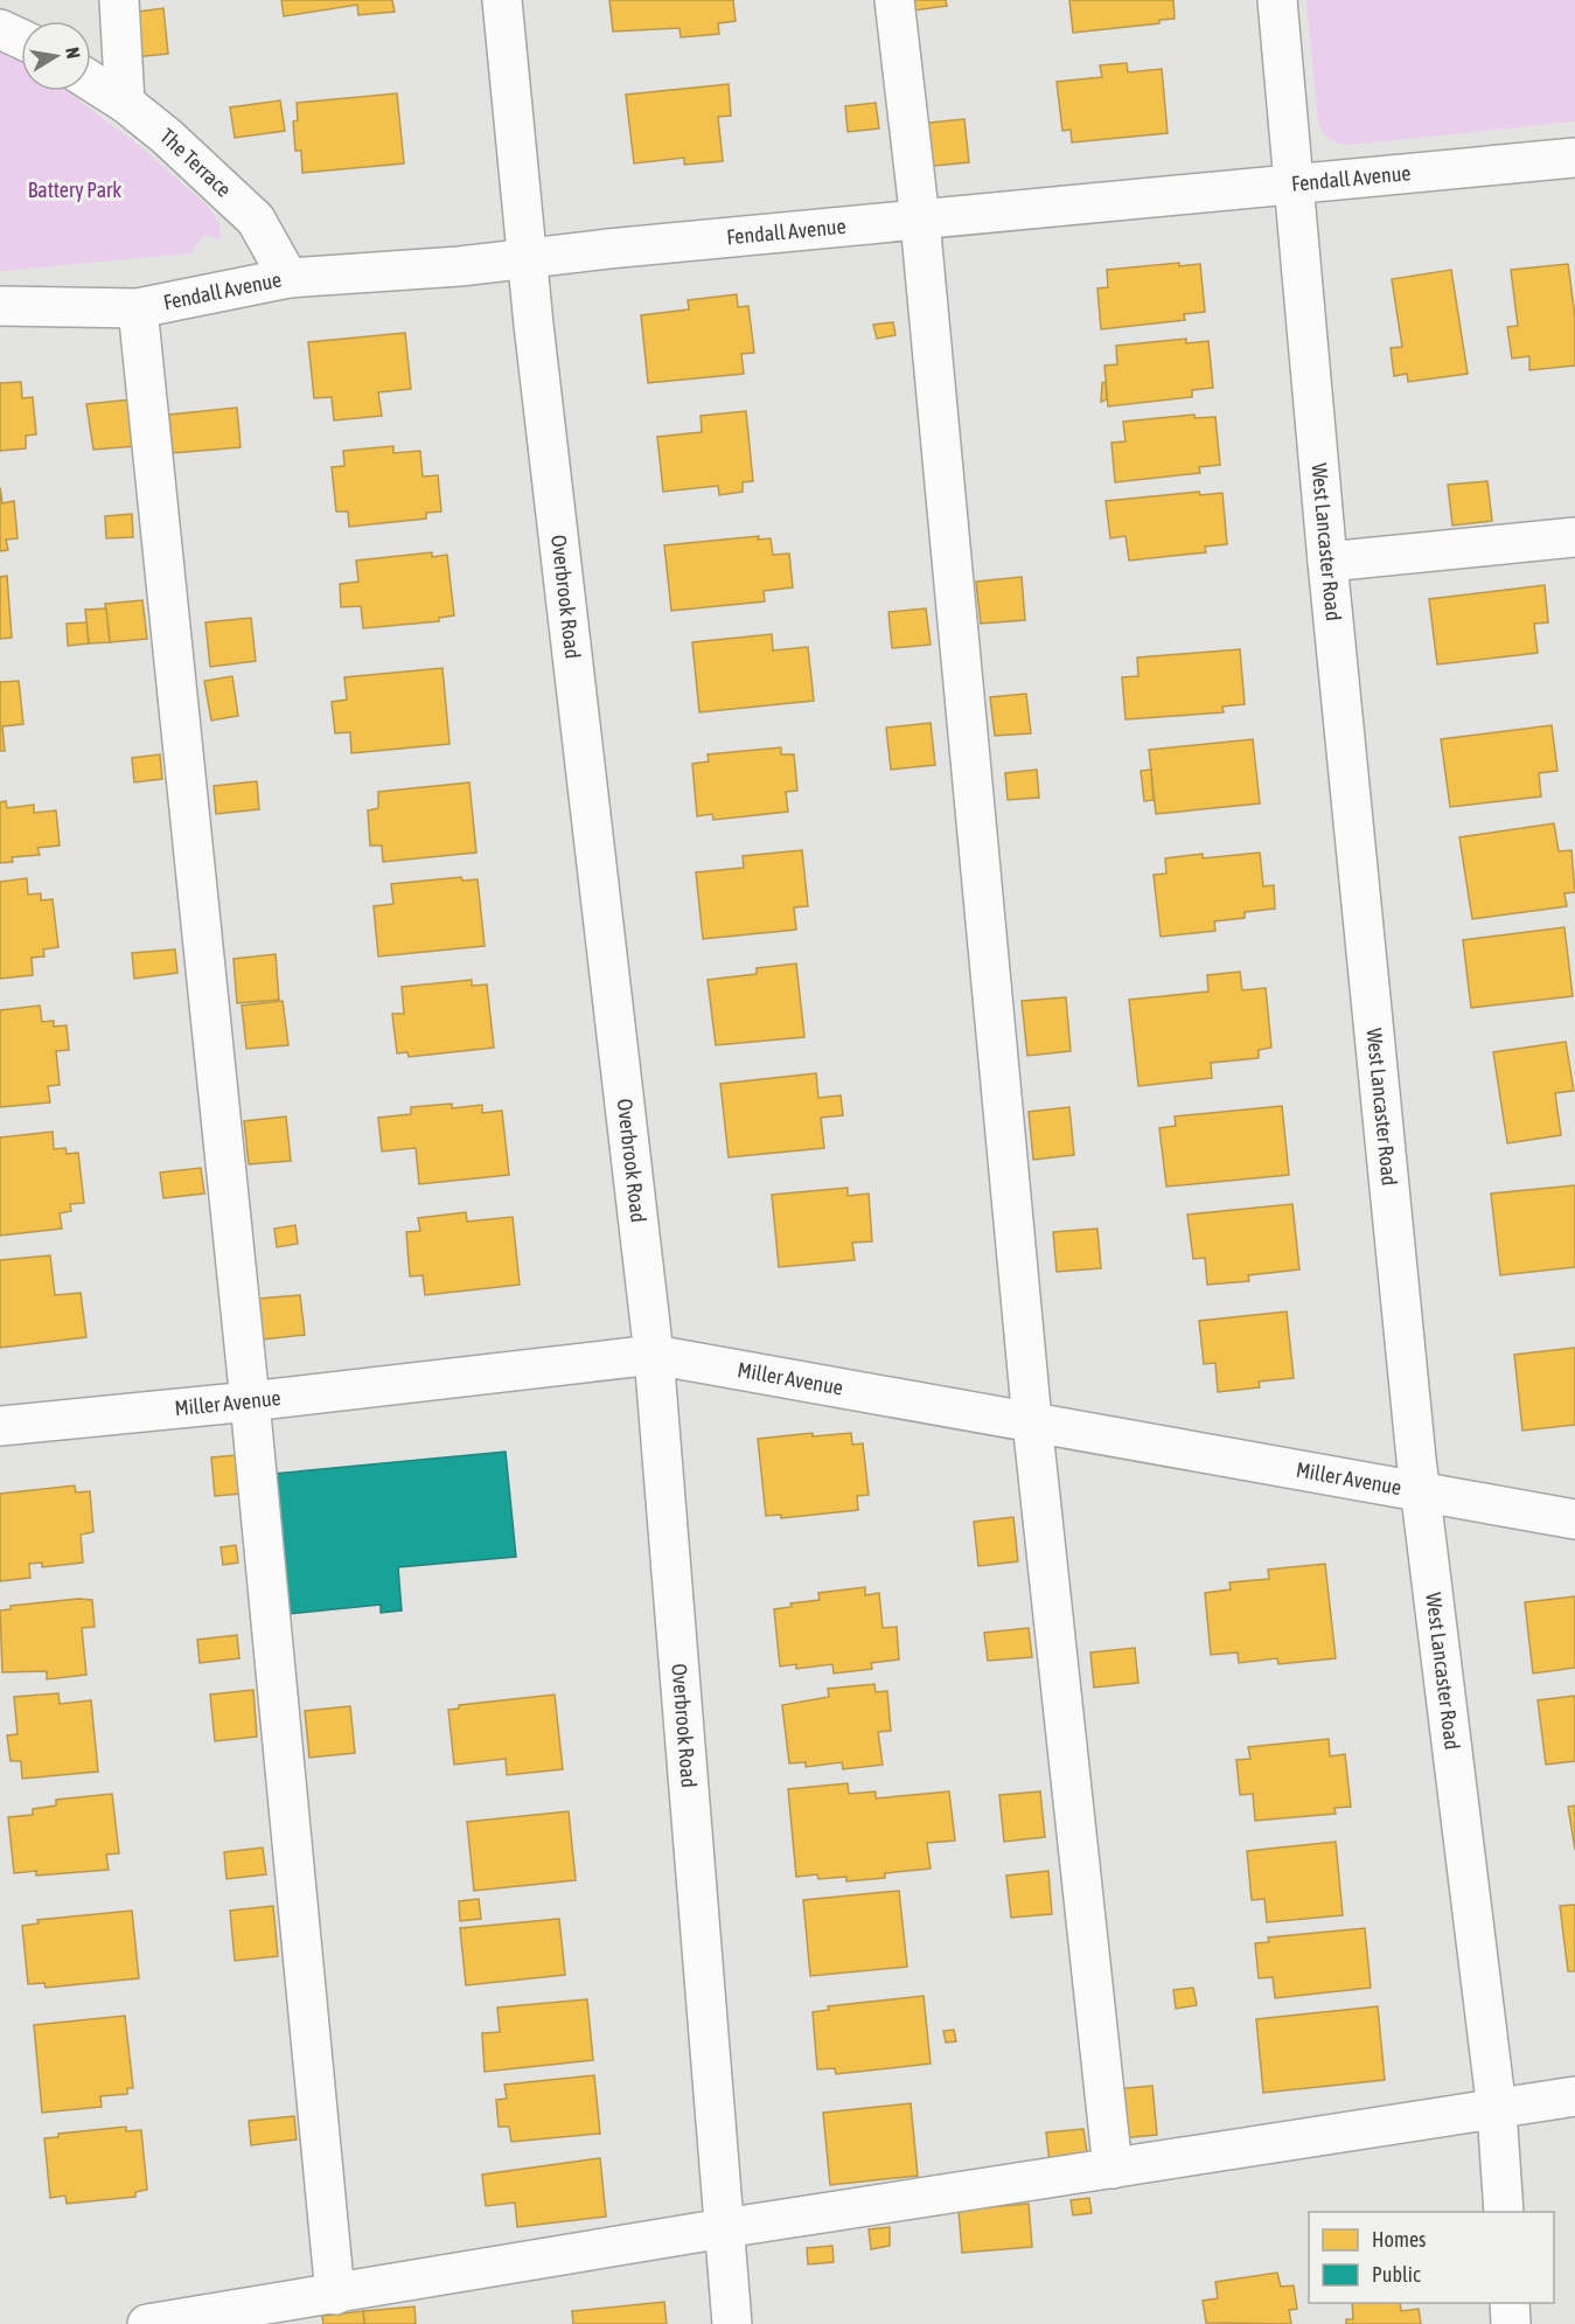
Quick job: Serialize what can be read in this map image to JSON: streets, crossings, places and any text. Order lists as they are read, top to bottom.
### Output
{
  "streets": {
    "street": [
      "The Terrace",
      "Fendall Avenue",
      "West Lancaster Road",
      "Overbrook Road",
      "Miller Avenue"
    ]
  },
  "crossings": [
    ["The Terrace", "Fendall Avenue"],
    ["Fendall Avenue", "West Lancaster Road"],
    ["Fendall Avenue", "Overbrook Road"],
    ["West Lancaster Road", "Miller Avenue"],
    ["Overbrook Road", "Miller Avenue"]
  ],
  "parks": ["Battery Park"],
  "legend": ["Homes", "Public"],
  "north": "right"
}
